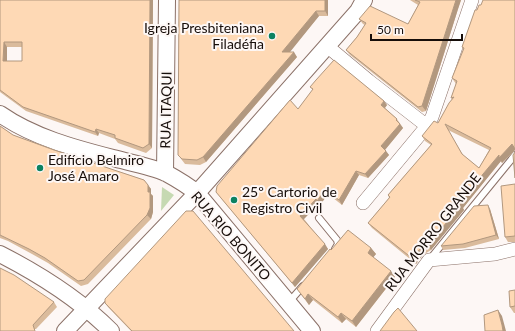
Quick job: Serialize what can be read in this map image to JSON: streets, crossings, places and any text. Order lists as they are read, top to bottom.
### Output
{
  "streets": {
    "street": ["RUA ITAQUI", "RUA MORRO GRANDE", "RUA RIO BONITO"]
  },
  "crossings": [
    ["RUA ITAQUI", "RUA RIO BONITO"]
  ],
  "places": ["Igreja Presbiteniana Filadéfia", "Edifício Belmiro José Amaro", "25º Cartorio de Registro Civil"],
  "scale_bar": "50 m"
}
